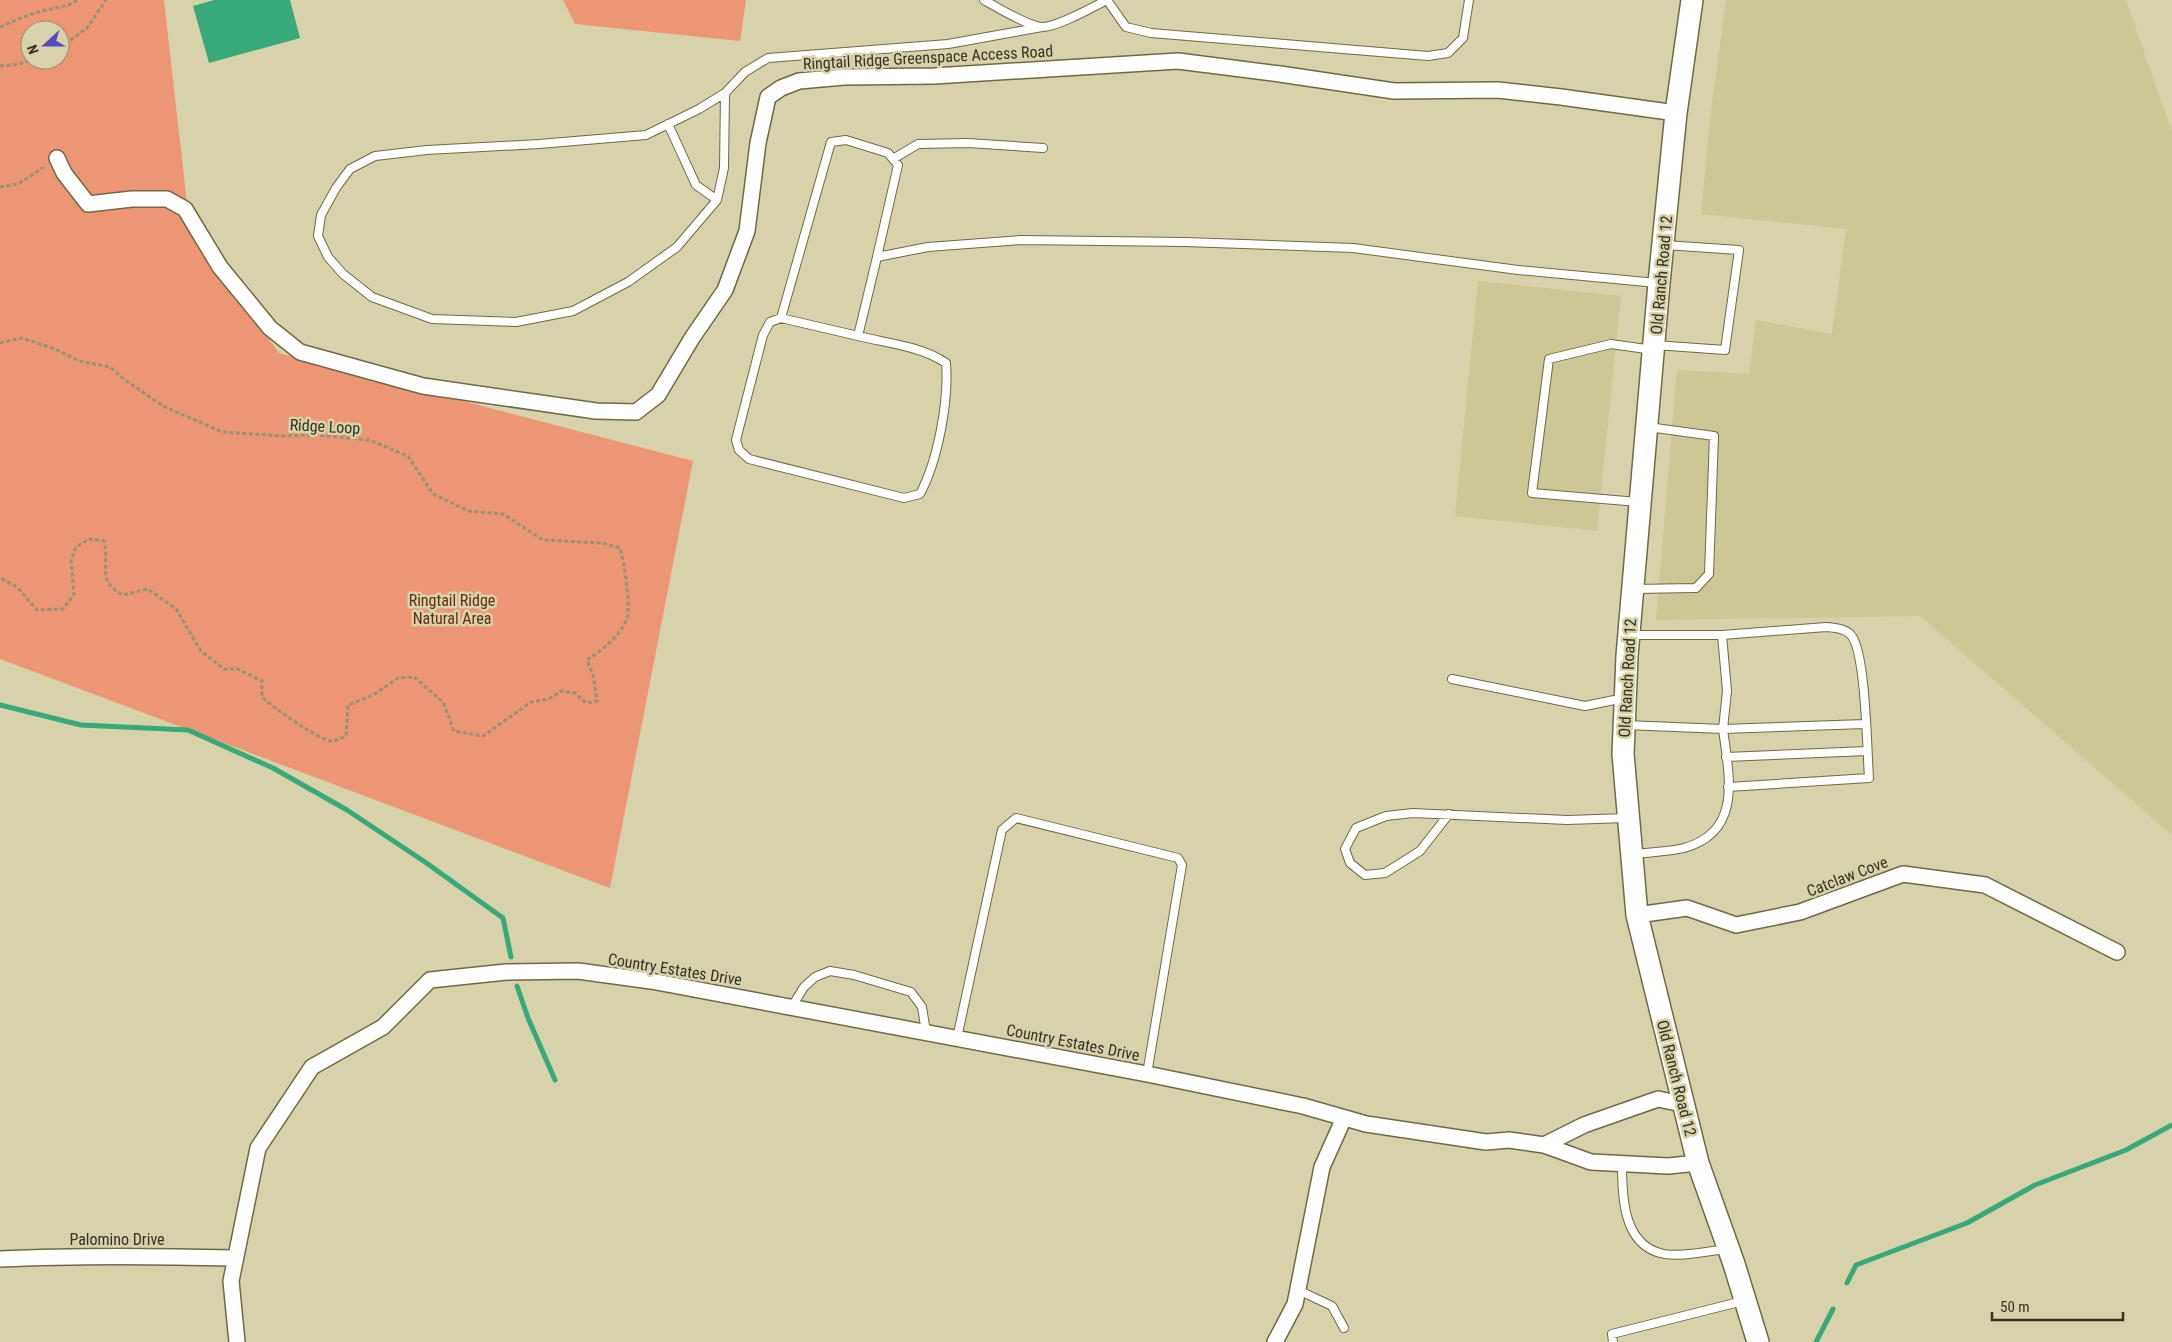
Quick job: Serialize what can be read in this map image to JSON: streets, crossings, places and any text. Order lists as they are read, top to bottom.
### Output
{
  "streets": {
    "main road": ["Old Ranch Road 12"],
    "street": [
      "Ringtail Ridge Greenspace Access Road",
      "Catclaw Cove",
      "Country Estates Drive",
      "Palomino Drive"
    ],
    "path": ["Ridge Loop"]
  },
  "crossings": [
    ["Ringtail Ridge Greenspace Access Road", "Old Ranch Road 12"],
    ["Old Ranch Road 12", "Catclaw Cove"],
    ["Old Ranch Road 12", "Country Estates Drive"],
    ["Country Estates Drive", "Palomino Drive"]
  ],
  "parks": ["Ringtail Ridge Natural Area"],
  "scale_bar": "50 m",
  "north": "left"
}
